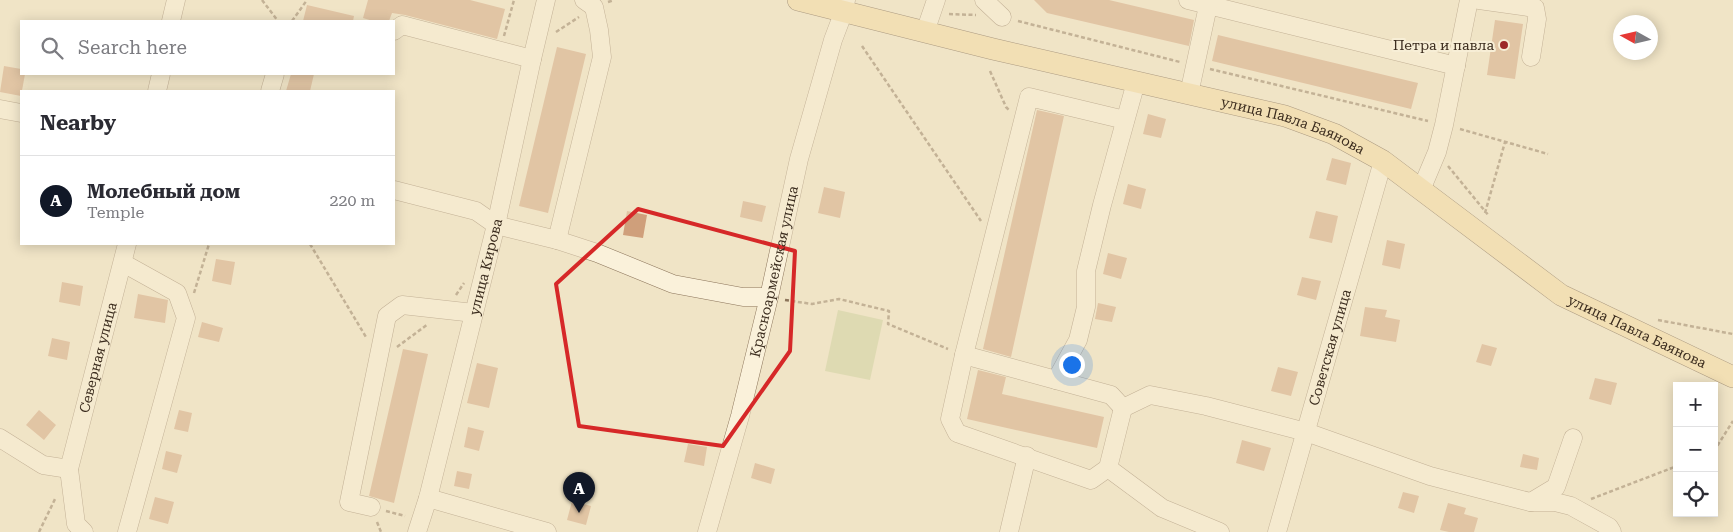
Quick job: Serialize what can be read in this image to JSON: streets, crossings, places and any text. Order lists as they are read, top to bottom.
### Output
{
  "streets": {
    "main road": ["улица Павла Баянова"],
    "street": [
      "улица Кирова",
      "Красноармейская улица",
      "Советская улица",
      "Северная улица"
    ]
  },
  "crossings": [
    ["улица Павла Баянова", "Красноармейская улица"],
    ["улица Павла Баянова", "Советская улица"]
  ],
  "places": ["Петра и павла"],
  "north": "left",
  "page": {
    "search": "Search here",
    "heading": "Nearby",
    "list": [
      {
        "mark": "A",
        "name": "Молебный дом",
        "note": "Temple",
        "value": "220 m"
      }
    ],
    "map_buttons": ["+", "−"],
    "pins": "A"
  }
}
